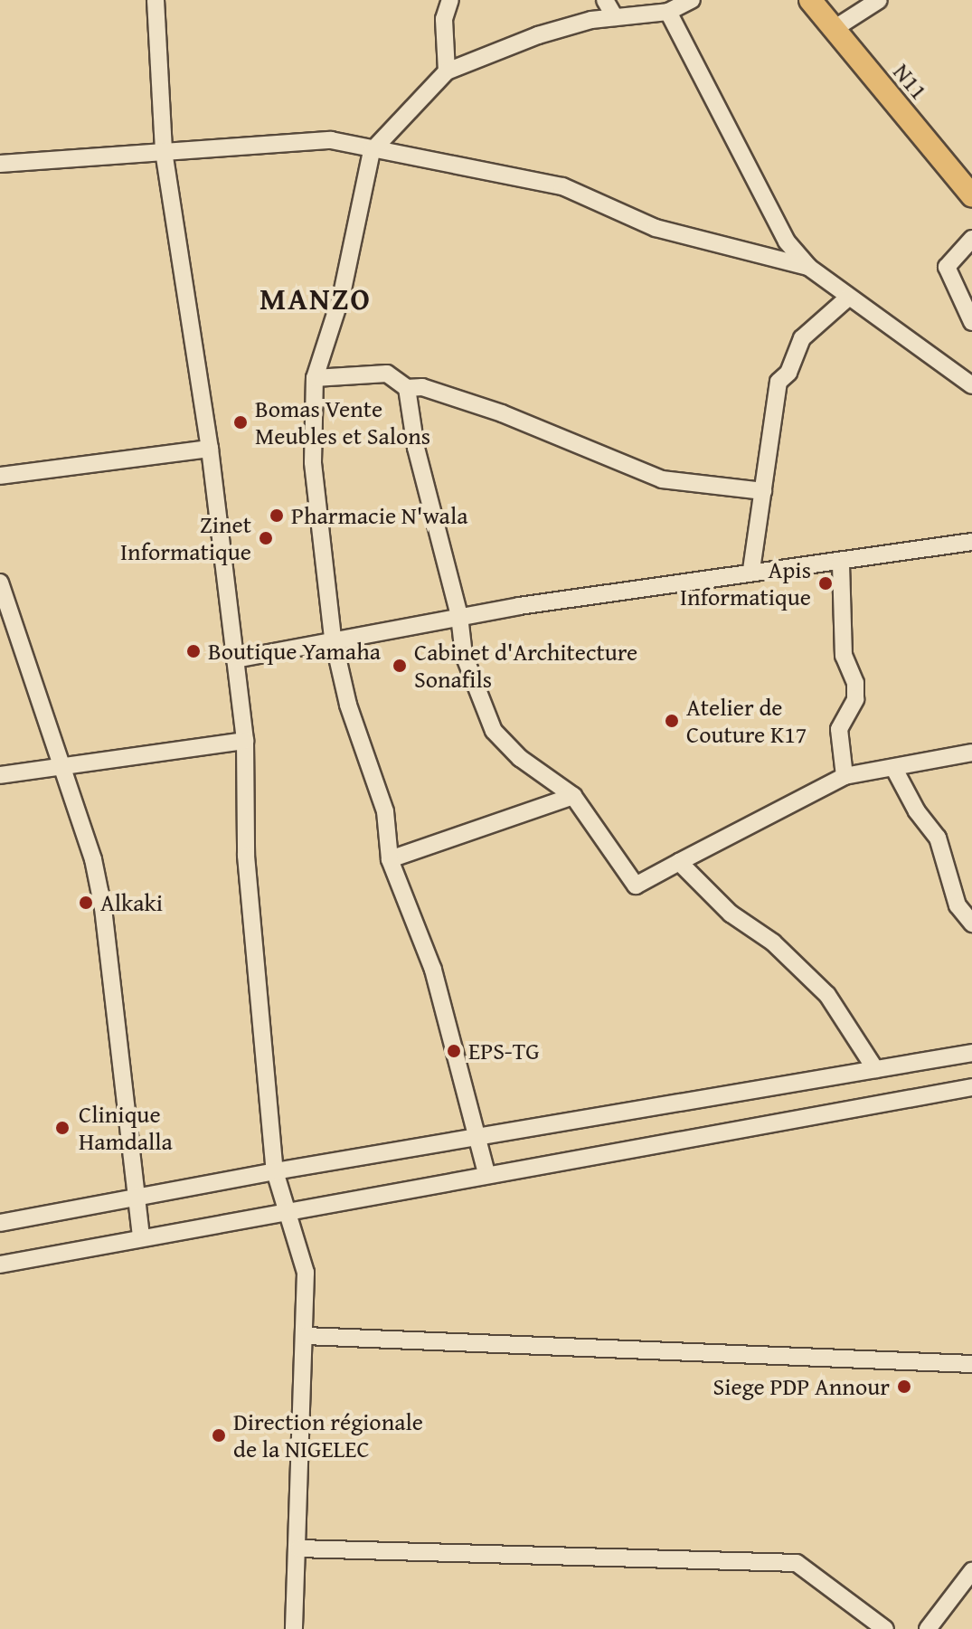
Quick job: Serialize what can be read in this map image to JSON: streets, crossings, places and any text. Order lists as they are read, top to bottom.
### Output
{
  "streets": {
    "main road": ["N11"]
  },
  "districts": ["MANZO"],
  "places": [
    "Bomas Vente Meubles et Salons",
    "Pharmacie N'wala",
    "Zinet Informatique",
    "Apis Informatique",
    "Boutique Yamaha",
    "Cabinet d'Architecture Sonafils",
    "Atelier de Couture K17",
    "Alkaki",
    "EPS-TG",
    "Clinique Hamdalla",
    "Siege PDP Annour",
    "Direction régionale de la NIGELEC"
  ]
}
